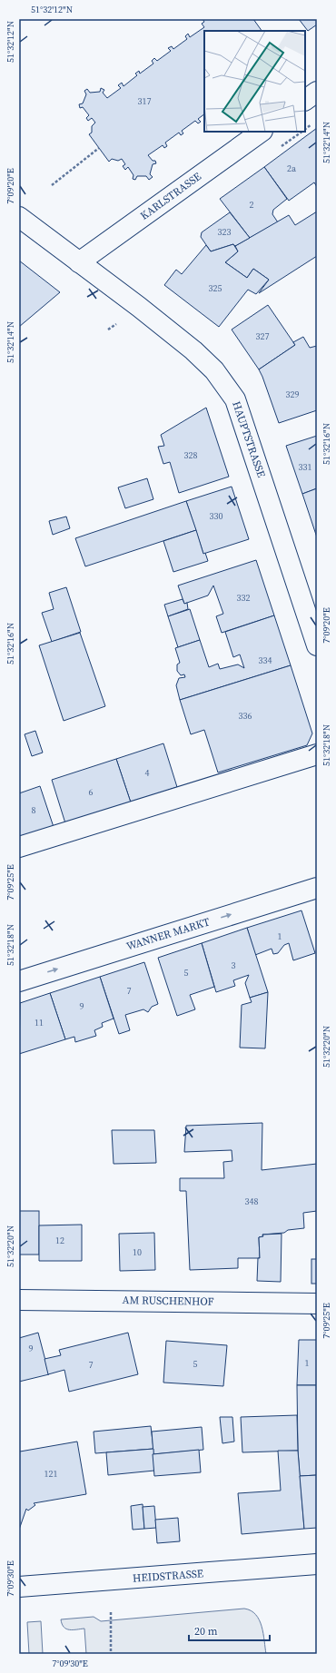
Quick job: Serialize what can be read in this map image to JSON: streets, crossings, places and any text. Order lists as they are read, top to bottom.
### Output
{
  "streets": {
    "street": [
      "KARLSTRASSE",
      "HAUPTSTRASSE",
      "WANNER MARKT",
      "AM RUSCHENHOF",
      "HEIDSTRASSE"
    ]
  },
  "crossings": [
    ["KARLSTRASSE", "HAUPTSTRASSE"]
  ],
  "house_numbers": [
    "317",
    "2a",
    "2",
    "323",
    "325",
    "327",
    "329",
    "328",
    "331",
    "330",
    "332",
    "334",
    "336",
    "4",
    "6",
    "8",
    "1",
    "3",
    "5",
    "7",
    "9",
    "11",
    "348",
    "12",
    "10",
    "9",
    "1",
    "5",
    "7",
    "121"
  ],
  "scale_bar": "20 m",
  "coordinates": [
    "51°32'12\"N",
    "51°32'14\"N",
    "7°09'20\"E",
    "51°32'16\"N",
    "51°32'18\"N",
    "7°09'25\"E",
    "51°32'20\"N",
    "7°09'30\"E"
  ]
}
